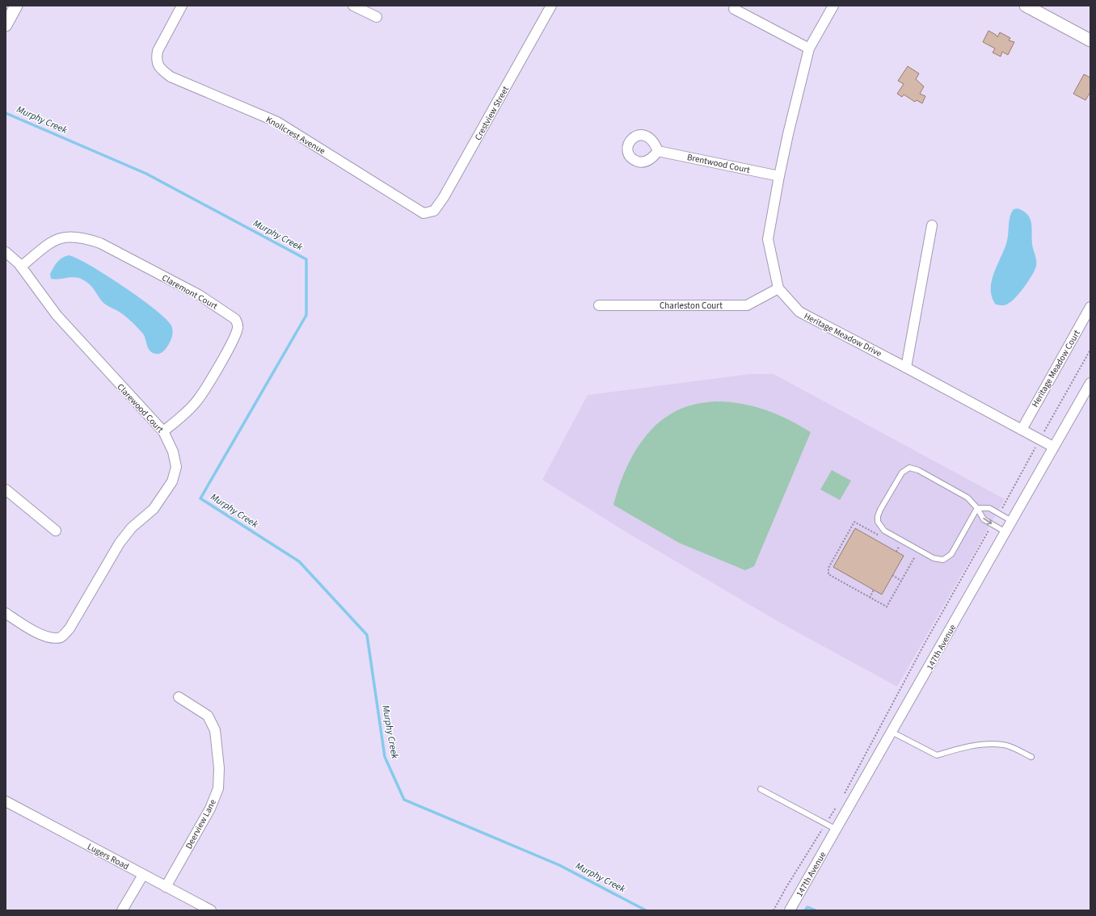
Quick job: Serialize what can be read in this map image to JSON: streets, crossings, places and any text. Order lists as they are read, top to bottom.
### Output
{
  "streets": {
    "street": [
      "Crestview Street",
      "Knollcrest Avenue",
      "Brentwood Court",
      "Claremont Court",
      "Charleston Court",
      "Heritage Meadow Drive",
      "Heritage Meadow Court",
      "Clarewood Court",
      "147th Avenue",
      "Deerview Lane",
      "Lugers Road"
    ]
  },
  "crossings": [
    ["Crestview Street", "Knollcrest Avenue"],
    ["Brentwood Court", "Heritage Meadow Drive"],
    ["Claremont Court", "Clarewood Court"],
    ["Charleston Court", "Heritage Meadow Drive"],
    ["Heritage Meadow Drive", "Heritage Meadow Court"],
    ["Heritage Meadow Drive", "147th Avenue"],
    ["Deerview Lane", "Lugers Road"]
  ],
  "water": ["Murphy Creek"]
}
